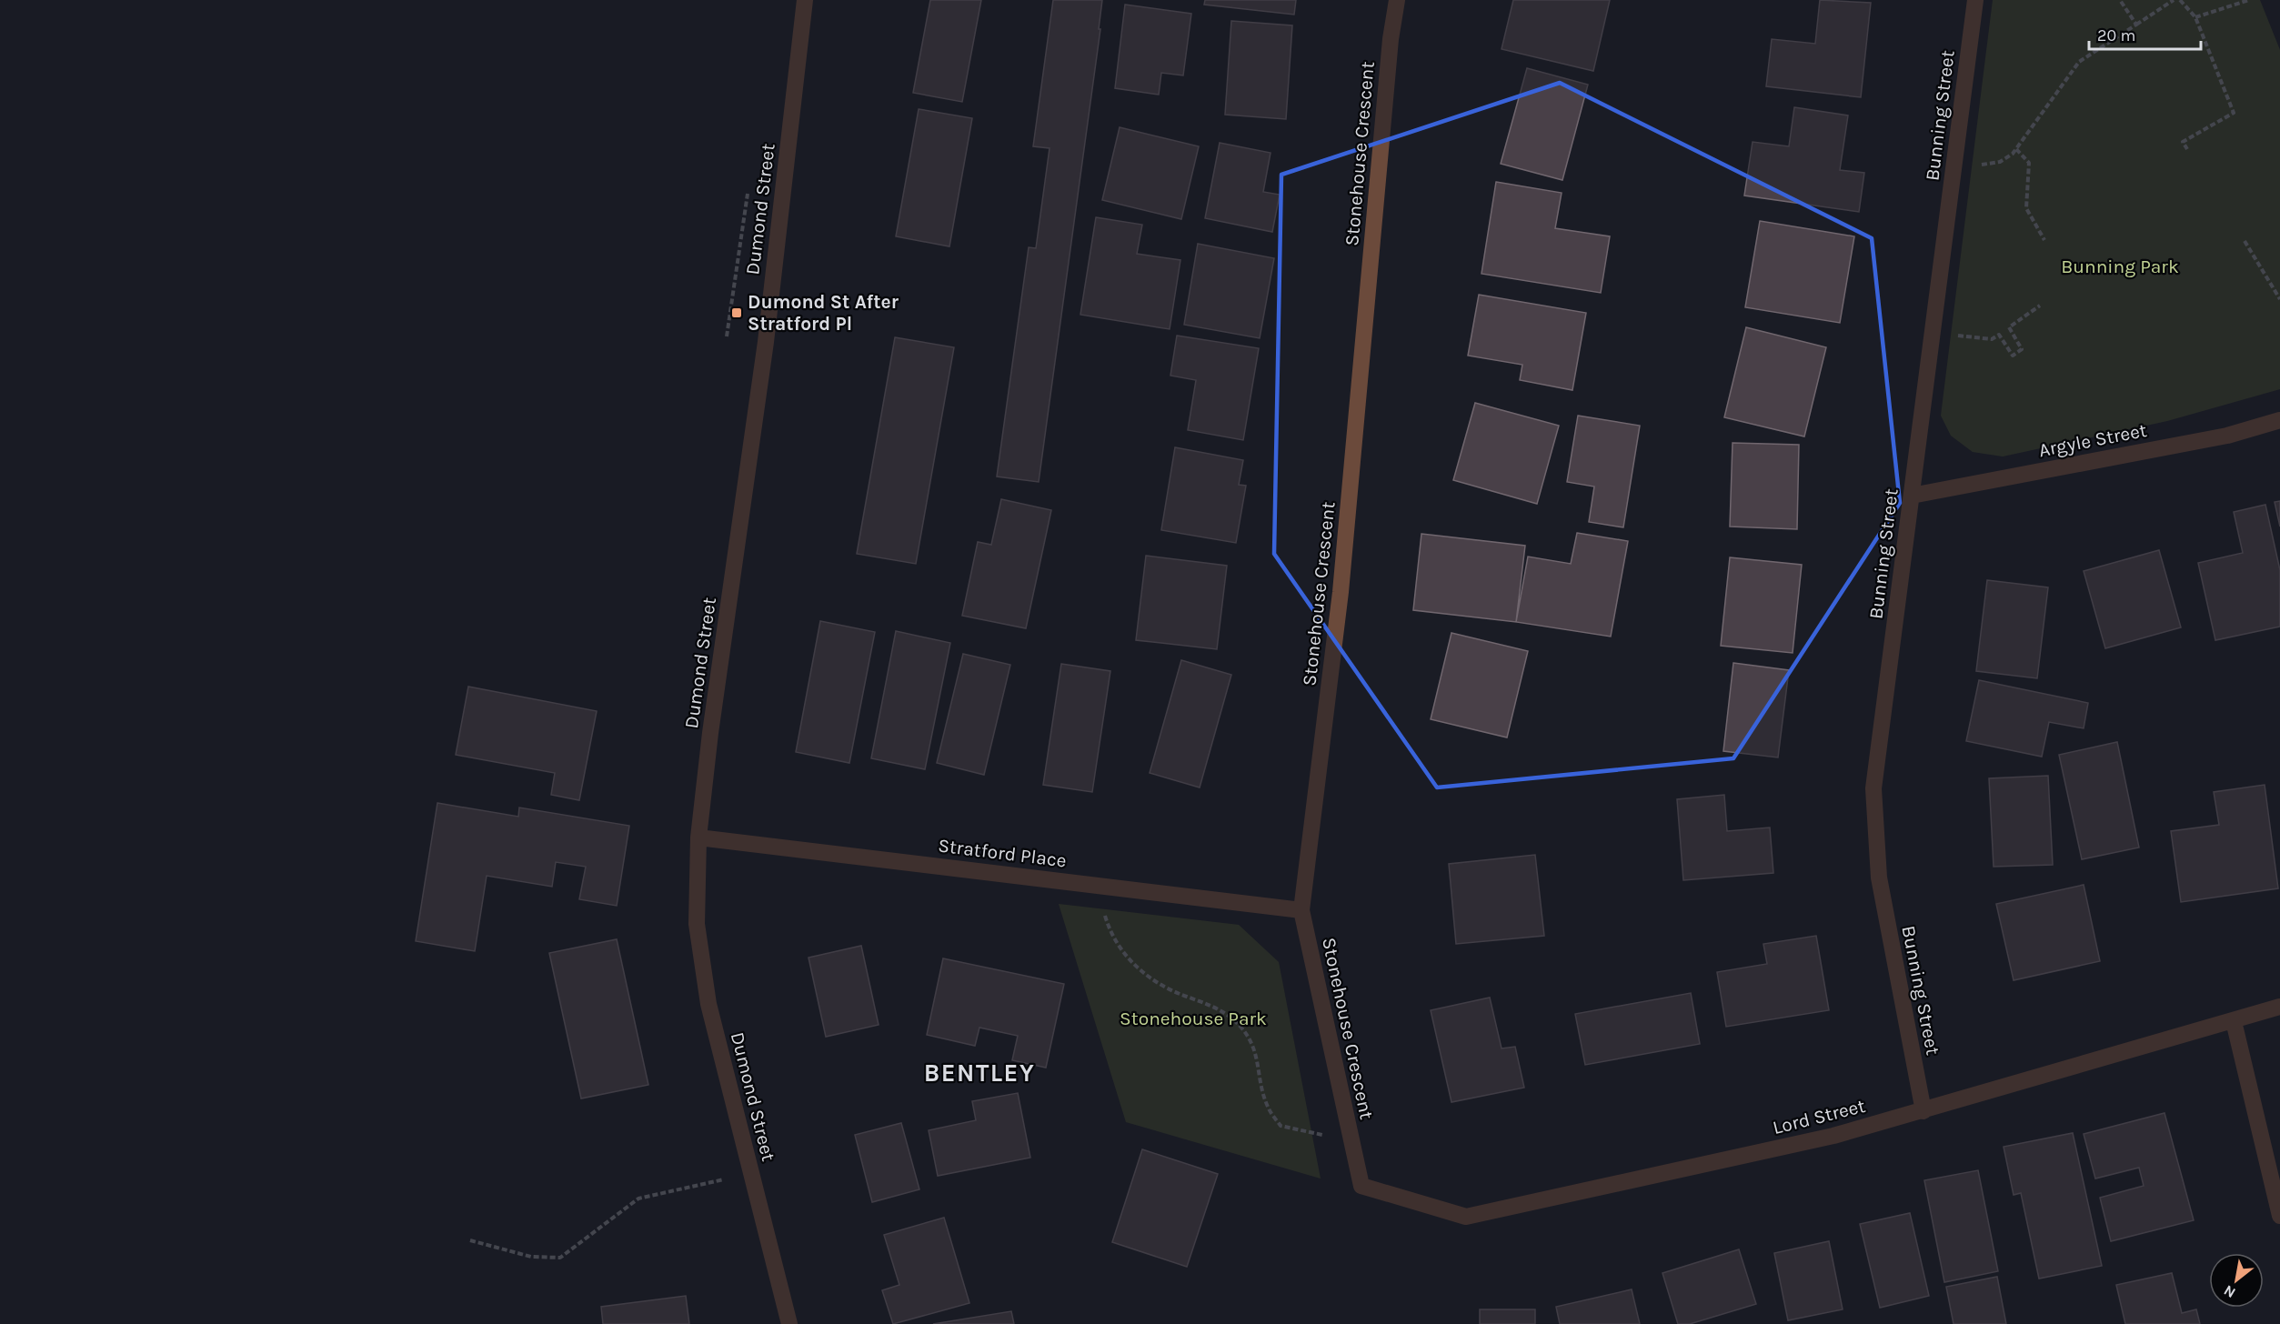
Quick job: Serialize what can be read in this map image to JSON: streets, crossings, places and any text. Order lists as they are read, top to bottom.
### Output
{
  "streets": {
    "street": [
      "Bunning Street",
      "Stonehouse Crescent",
      "Dumond Street",
      "Argyle Street",
      "Stratford Place",
      "Lord Street"
    ]
  },
  "crossings": [
    ["Bunning Street", "Argyle Street"],
    ["Bunning Street", "Lord Street"],
    ["Stonehouse Crescent", "Stratford Place"],
    ["Stonehouse Crescent", "Lord Street"],
    ["Dumond Street", "Stratford Place"]
  ],
  "districts": ["BENTLEY"],
  "parks": ["Bunning Park", "Stonehouse Park"],
  "places": {
    "transit": ["Dumond St After Stratford Pl"]
  },
  "scale_bar": "20 m",
  "north": "bottom left"
}
